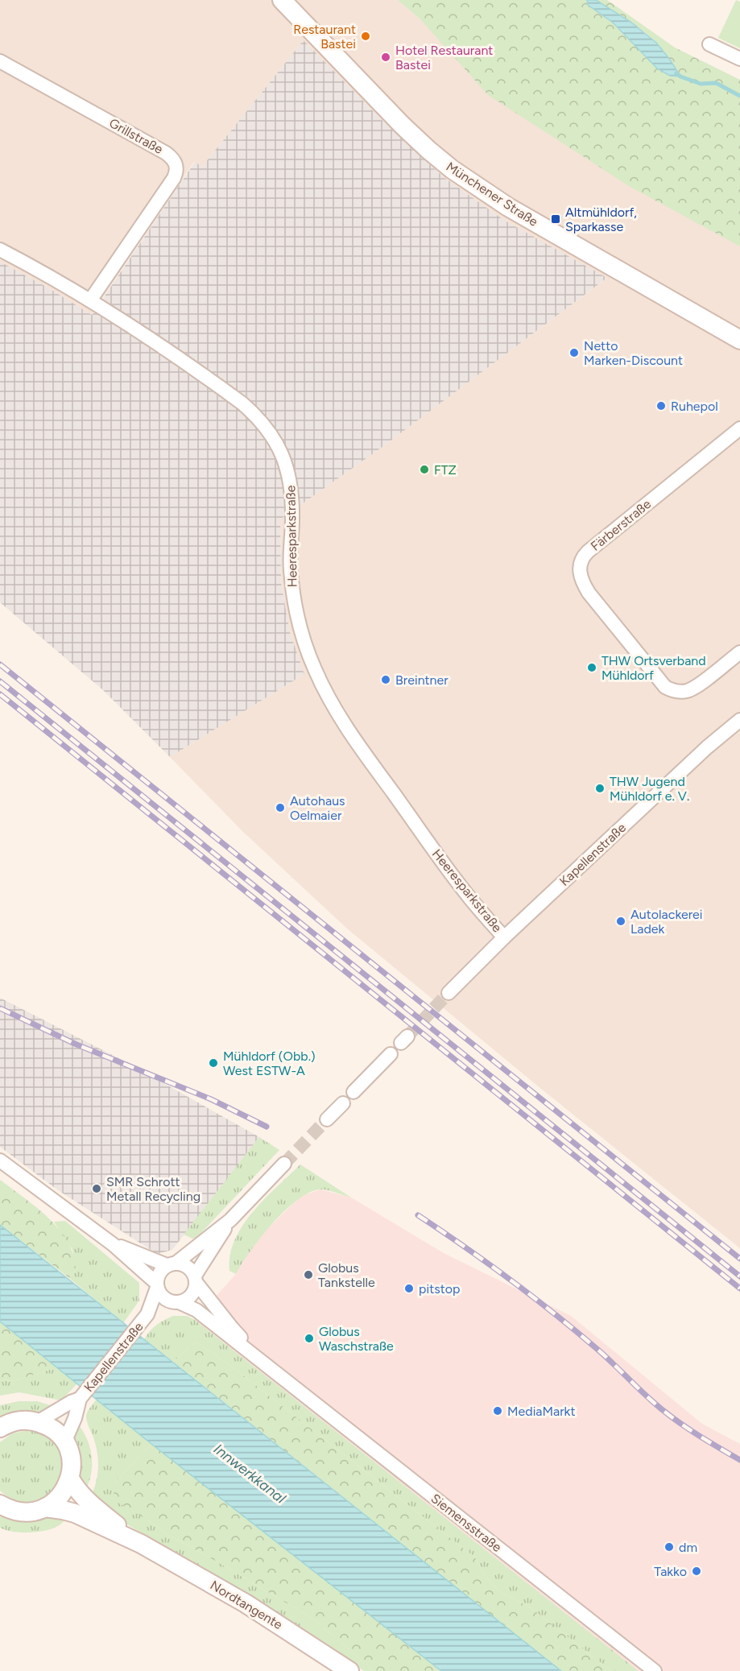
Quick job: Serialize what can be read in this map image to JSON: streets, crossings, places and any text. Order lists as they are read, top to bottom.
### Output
{
  "streets": {
    "main road": ["Münchener Straße", "Nordtangente"],
    "street": [
      "Grillstraße",
      "Färberstraße",
      "Heeresparkstraße",
      "Kapellenstraße",
      "Siemensstraße"
    ]
  },
  "crossings": [
    ["Grillstraße", "Heeresparkstraße"],
    ["Heeresparkstraße", "Kapellenstraße"],
    ["Kapellenstraße", "Siemensstraße"]
  ],
  "water": ["Innwerkkanal"],
  "places": {
    "other": [
      "Restaurant Bastei",
      "Hotel Restaurant Bastei",
      "Netto Marken-Discount",
      "Ruhepol",
      "FTZ",
      "THW Ortsverband Mühldorf",
      "Breintner",
      "THW Jugend Mühldorf e. V.",
      "Autohaus Oelmaier",
      "Autolackerei Ladek",
      "Mühldorf (Obb.) West ESTW-A",
      "SMR Schrott Metall Recycling",
      "Globus Tankstelle",
      "pitstop",
      "Globus Waschstraße",
      "MediaMarkt",
      "dm",
      "Takko"
    ],
    "transit": ["Altmühldorf, Sparkasse"]
  }
}
